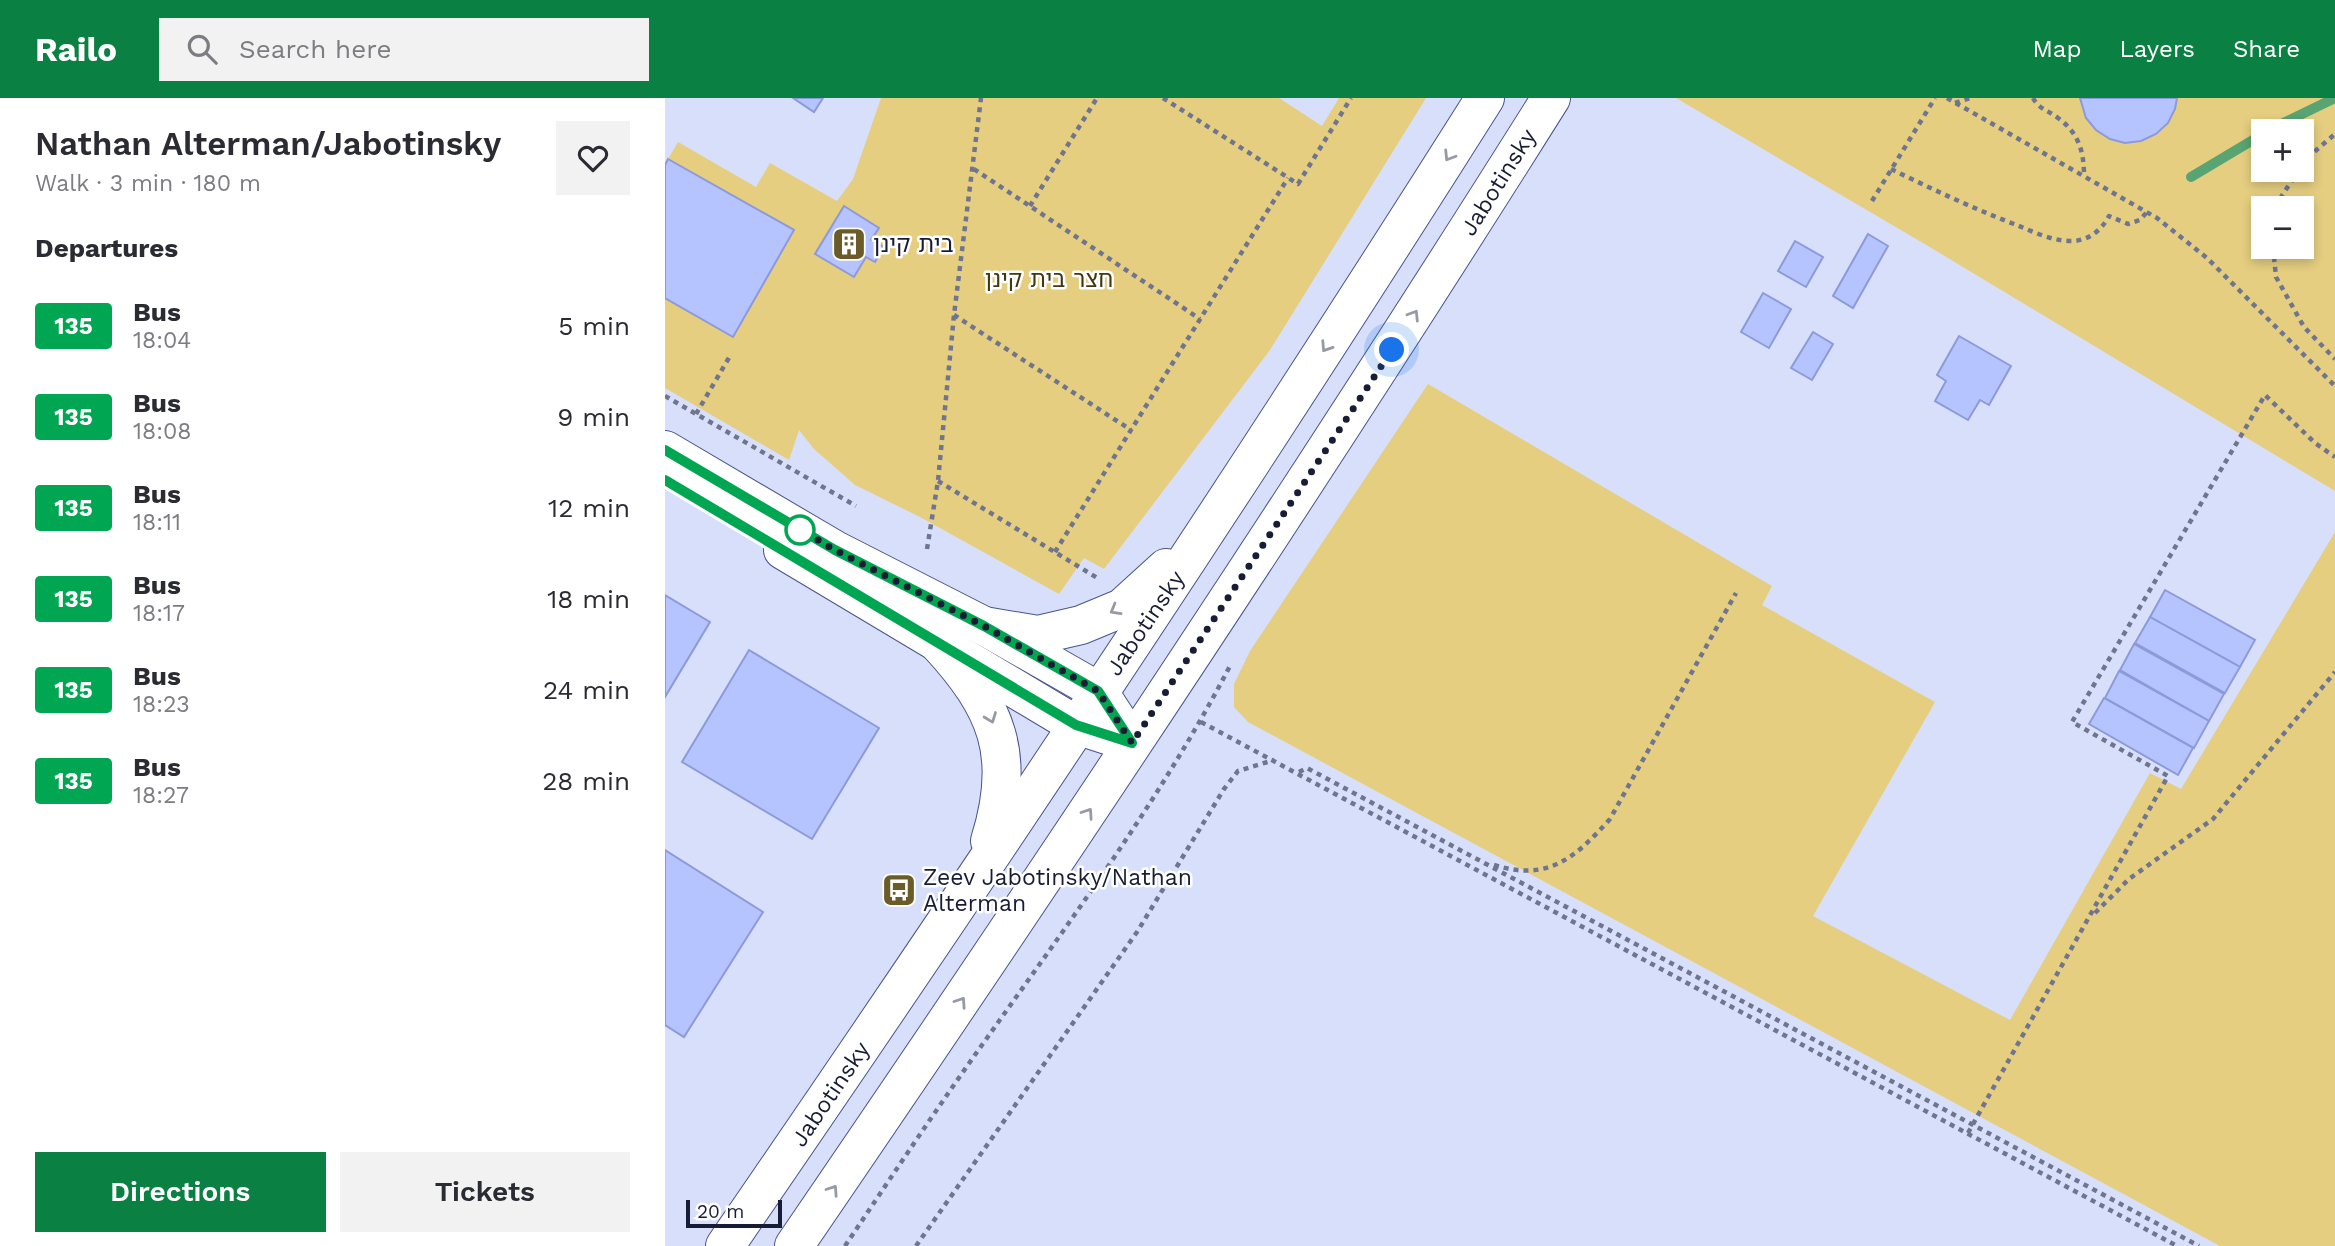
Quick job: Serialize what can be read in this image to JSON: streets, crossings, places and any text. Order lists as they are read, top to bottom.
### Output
{
  "streets": {
    "main road": ["Jabotinsky"]
  },
  "parks": ["חצר בית קינן"],
  "places": {
    "building": ["בית קינן"],
    "bus stop": ["Zeev Jabotinsky/Nathan Alterman"]
  },
  "lines": ["bus line 135"],
  "scale_bar": "20 m",
  "page": {
    "header": "Railo",
    "search": "Search here",
    "nav": ["Map", "Layers", "Share"],
    "heading": [
      ["Nathan Alterman/Jabotinsky", "Walk · 3 min · 180 m"],
      "Departures"
    ],
    "map_buttons": ["+", "−"],
    "list": [
      {
        "mark": "135",
        "name": "Bus",
        "note": "18:04",
        "value": "5 min"
      },
      {
        "mark": "135",
        "name": "Bus",
        "note": "18:08",
        "value": "9 min"
      },
      {
        "mark": "135",
        "name": "Bus",
        "note": "18:11",
        "value": "12 min"
      },
      {
        "mark": "135",
        "name": "Bus",
        "note": "18:17",
        "value": "18 min"
      },
      {
        "mark": "135",
        "name": "Bus",
        "note": "18:23",
        "value": "24 min"
      },
      {
        "mark": "135",
        "name": "Bus",
        "note": "18:27",
        "value": "28 min"
      }
    ],
    "buttons": ["Directions", "Tickets"],
    "scale": "20 m"
  }
}
